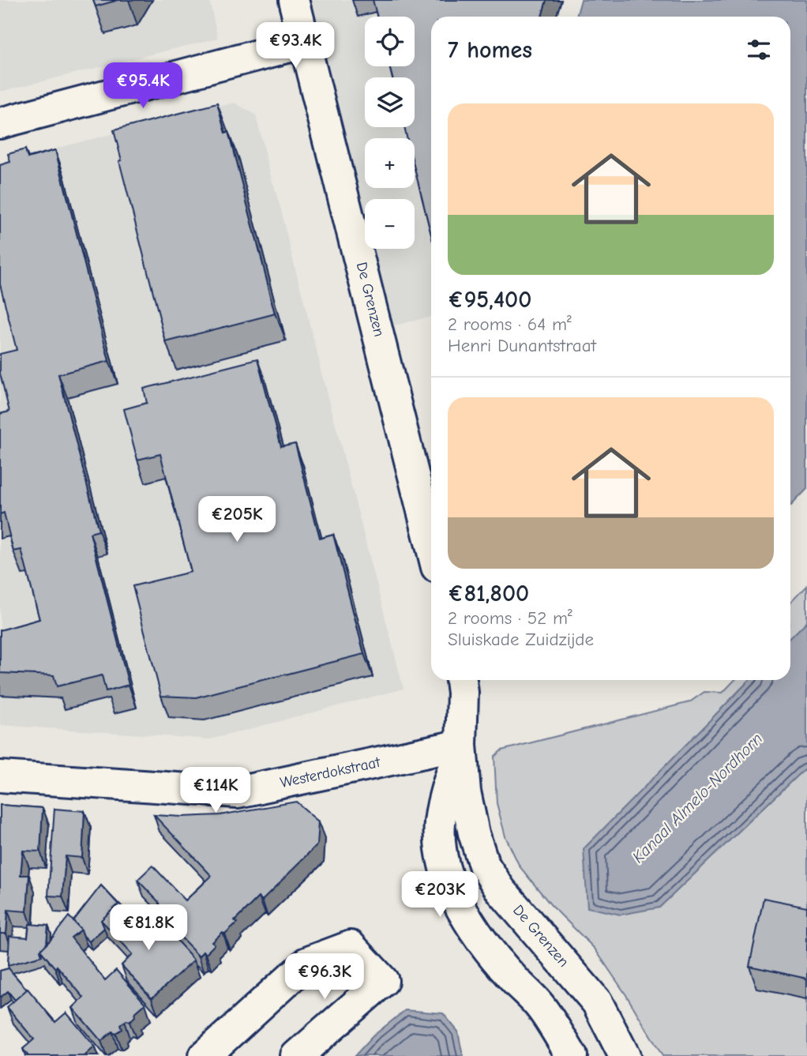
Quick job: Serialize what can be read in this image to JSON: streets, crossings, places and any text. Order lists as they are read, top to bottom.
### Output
{
  "streets": {
    "street": ["De Grenzen", "Westerdokstraat"]
  },
  "crossings": [
    ["De Grenzen", "Westerdokstraat"]
  ],
  "water": ["Kanaal Almelo-Nordhorn"],
  "page": {
    "map_buttons": ["+", "−"],
    "heading": "7 homes",
    "price": [
      "€93.4K",
      "€95.4K",
      "€205K",
      "€114K",
      "€203K",
      "€81.8K",
      "€96.3K"
    ],
    "list": [
      {
        "name": "€95,400",
        "note": "2 rooms · 64 m² · Henri Dunantstraat"
      },
      {
        "name": "€81,800",
        "note": "2 rooms · 52 m² · Sluiskade Zuidzijde"
      }
    ]
  }
}
